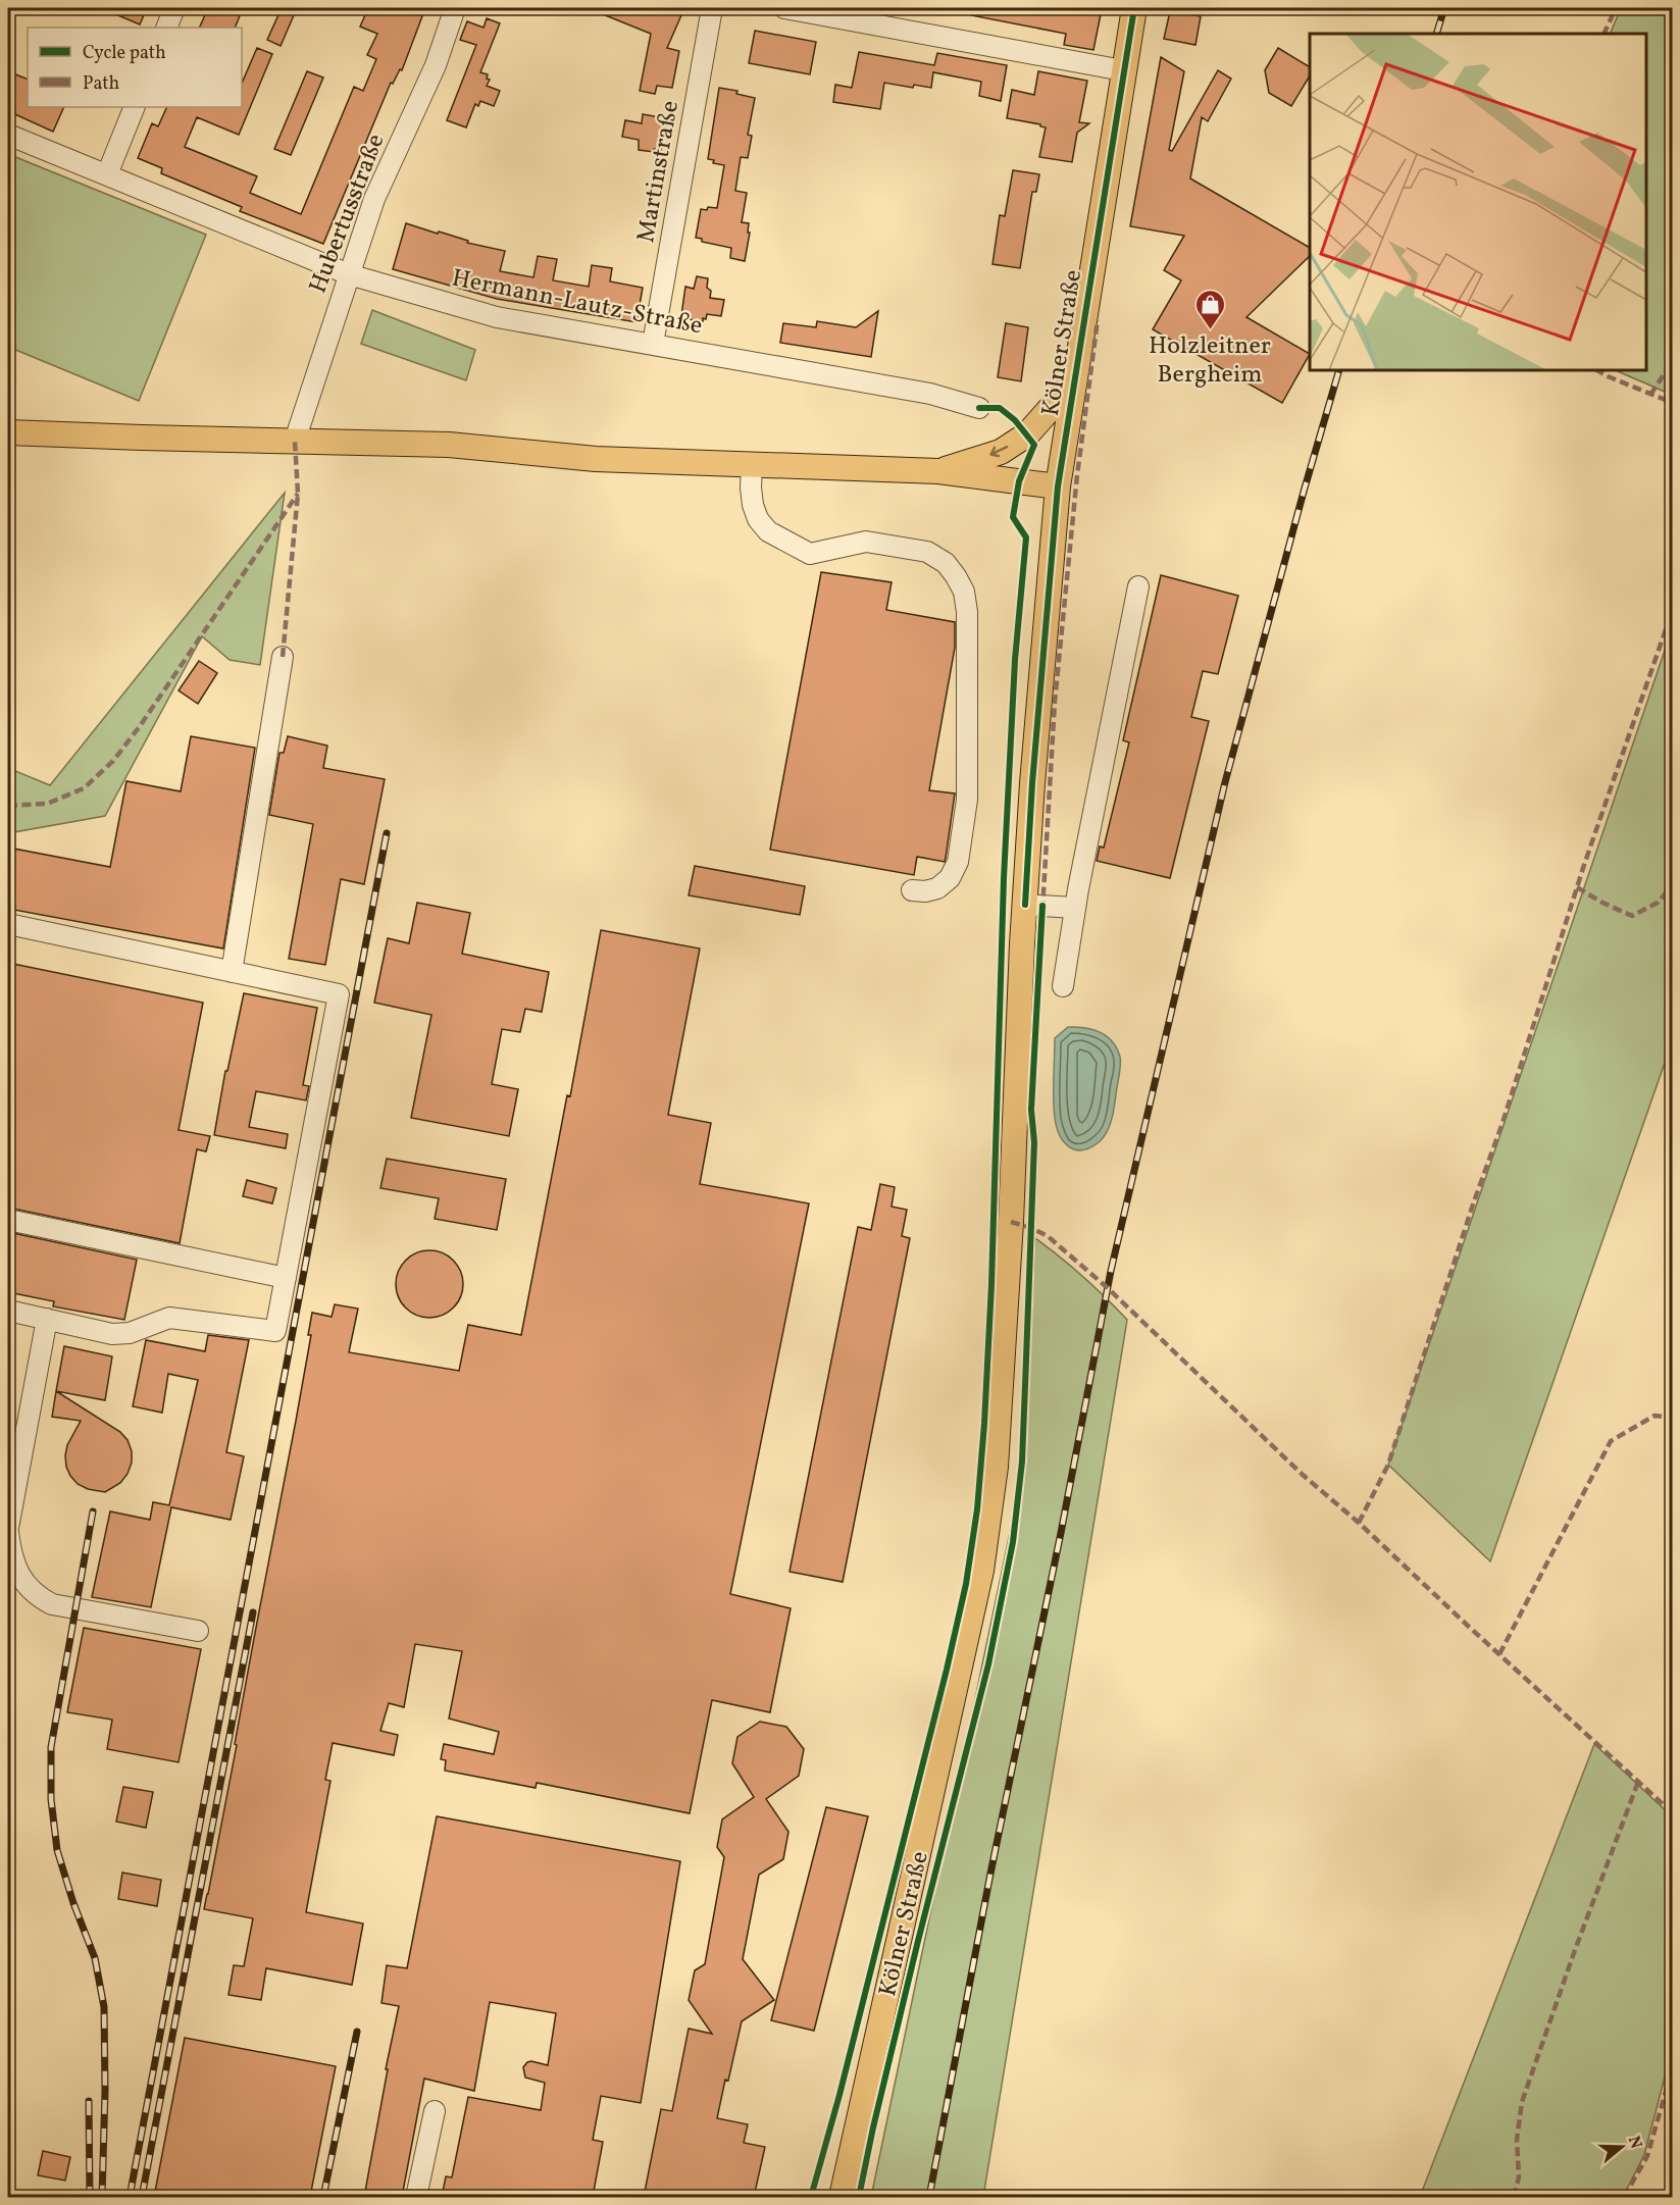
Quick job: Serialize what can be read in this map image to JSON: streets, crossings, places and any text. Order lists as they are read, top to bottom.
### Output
{
  "streets": {
    "main road": ["Kölner Straße"],
    "street": ["Martinstraße", "Hubertusstraße", "Hermann-Lautz-Straße"]
  },
  "crossings": [
    ["Martinstraße", "Hermann-Lautz-Straße"],
    ["Hubertusstraße", "Hermann-Lautz-Straße"]
  ],
  "places": {
    "shop": ["Holzleitner Bergheim"]
  },
  "legend": ["Cycle path", "Path"],
  "north": "right"
}
